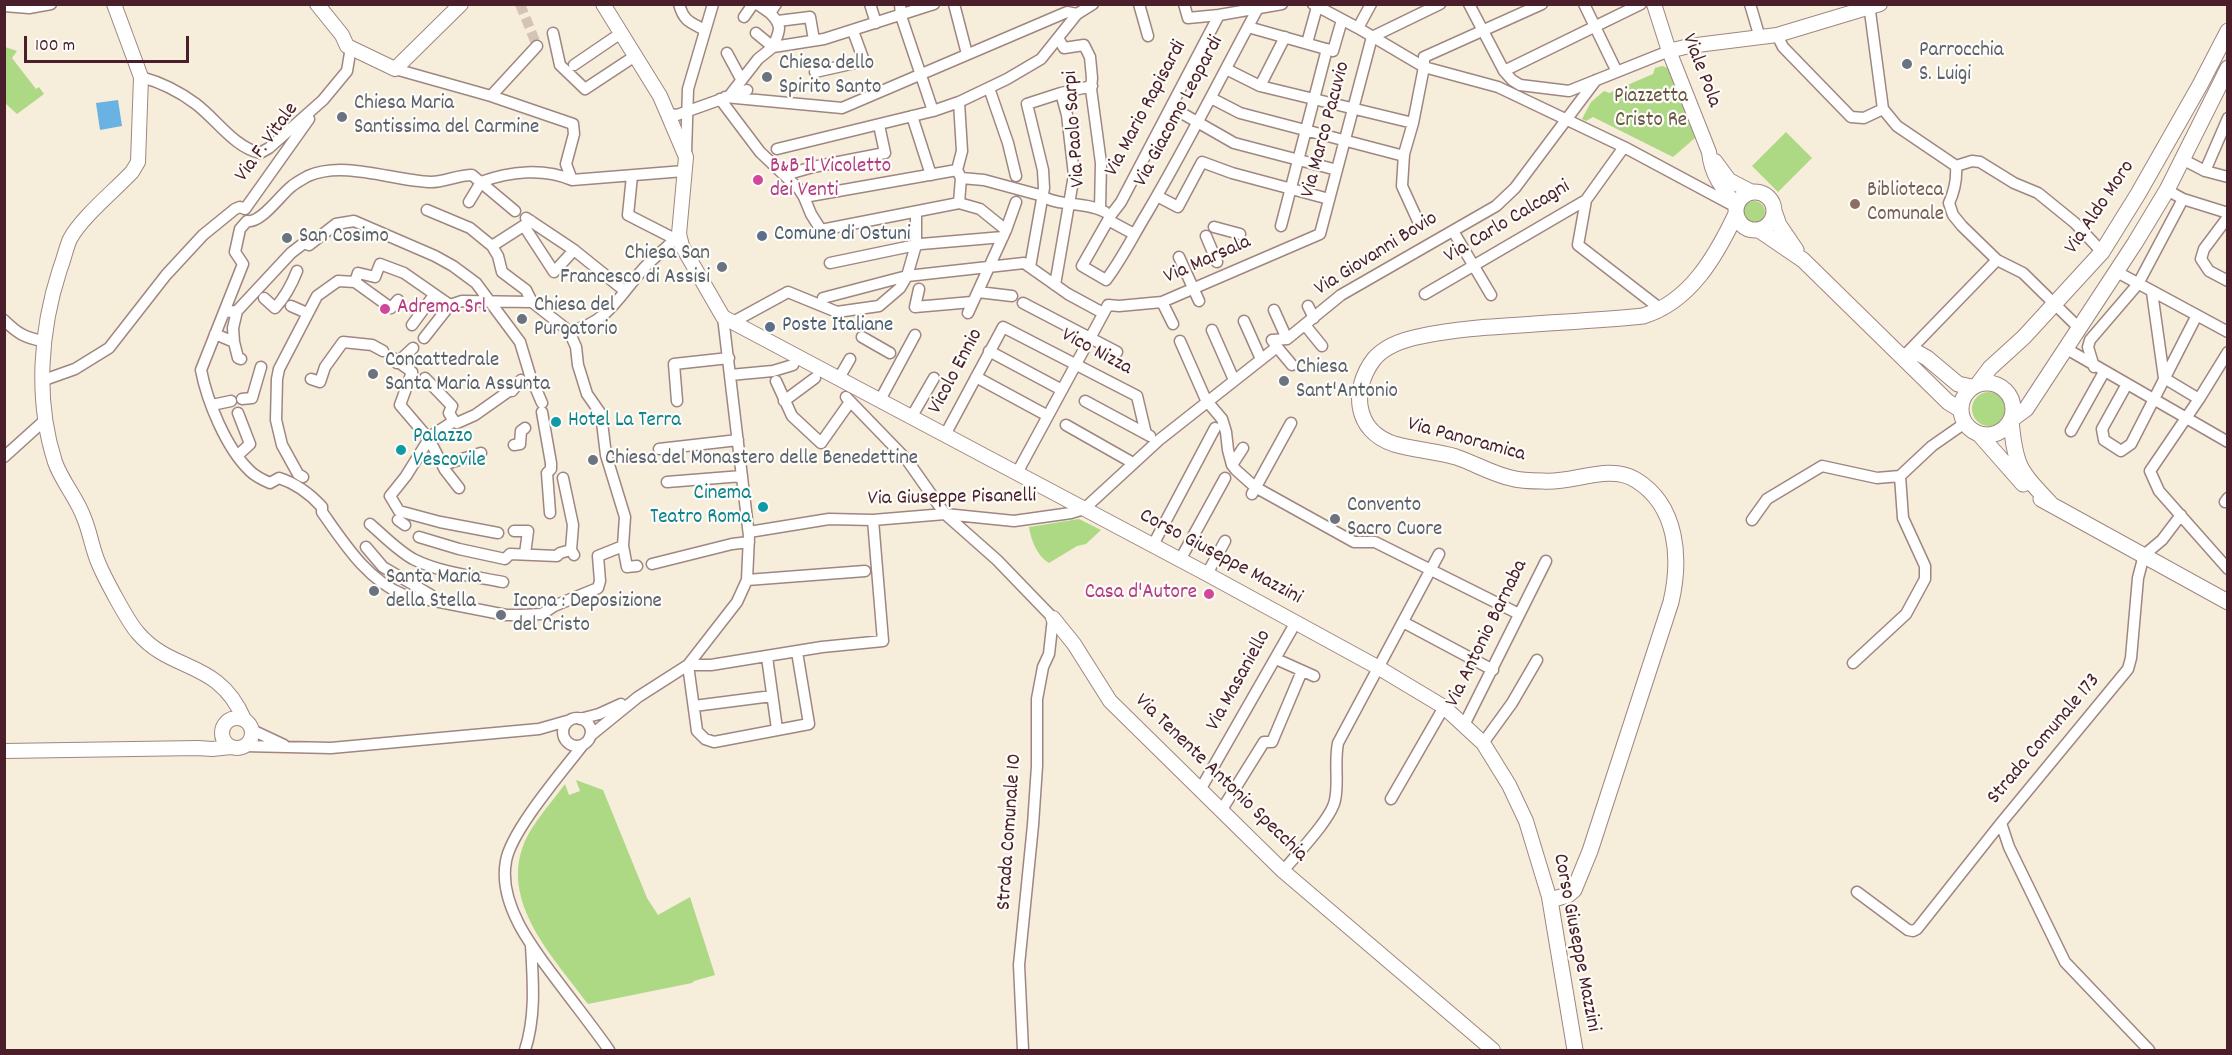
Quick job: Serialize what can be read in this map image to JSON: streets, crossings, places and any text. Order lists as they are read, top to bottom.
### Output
{
  "streets": {
    "main road": ["Via Aldo Moro", "Via Panoramica", "Corso Giuseppe Mazzini"],
    "street": [
      "Viale Pola",
      "Via Mario Rapisardi",
      "Via Giacomo Leopardi",
      "Via Paolo Sarpi",
      "Via Marco Pacuvio",
      "Via F. Vitale",
      "Via Carlo Calcagni",
      "Via Giovanni Bovio",
      "Via Marsala",
      "Vico Nizza",
      "Vicolo Ennio",
      "Via Giuseppe Pisanelli",
      "Via Antonio Barnaba",
      "Via Masaniello",
      "Strada Comunale 173",
      "Via Tenente Antonio Specchia",
      "Strada Comunale 10"
    ]
  },
  "crossings": [
    ["Via Mario Rapisardi", "Via Giacomo Leopardi"],
    ["Via Marco Pacuvio", "Via Marsala"],
    ["Via Giovanni Bovio", "Via Giuseppe Pisanelli"],
    ["Via Giovanni Bovio", "Corso Giuseppe Mazzini"],
    ["Vico Nizza", "Vicolo Ennio"],
    ["Vicolo Ennio", "Corso Giuseppe Mazzini"],
    ["Via Panoramica", "Corso Giuseppe Mazzini"],
    ["Via Giuseppe Pisanelli", "Corso Giuseppe Mazzini"],
    ["Via Giuseppe Pisanelli", "Via Tenente Antonio Specchia"],
    ["Corso Giuseppe Mazzini", "Via Antonio Barnaba"],
    ["Corso Giuseppe Mazzini", "Via Masaniello"],
    ["Via Masaniello", "Via Tenente Antonio Specchia"],
    ["Via Tenente Antonio Specchia", "Strada Comunale 10"]
  ],
  "parks": ["Piazzetta Cristo Re"],
  "places": [
    "Parrocchia S. Luigi",
    "Chiesa dello Spirito Santo",
    "Chiesa Maria Santissima del Carmine",
    "B&B Il Vicoletto dei Venti",
    "Biblioteca Comunale",
    "Comune di Ostuni",
    "San Cosimo",
    "Chiesa San Francesco di Assisi",
    "Adrema Srl",
    "Chiesa del Purgatorio",
    "Poste Italiane",
    "Concattedrale Santa Maria Assunta",
    "Chiesa Sant'Antonio",
    "Hotel La Terra",
    "Palazzo Vescovile",
    "Chiesa del Monastero delle Benedettine",
    "Cinema Teatro Roma",
    "Convento Sacro Cuore",
    "Santa Maria della Stella",
    "Casa d'Autore",
    "Icona : Deposizione del Cristo"
  ],
  "scale_bar": "100 m"
}
